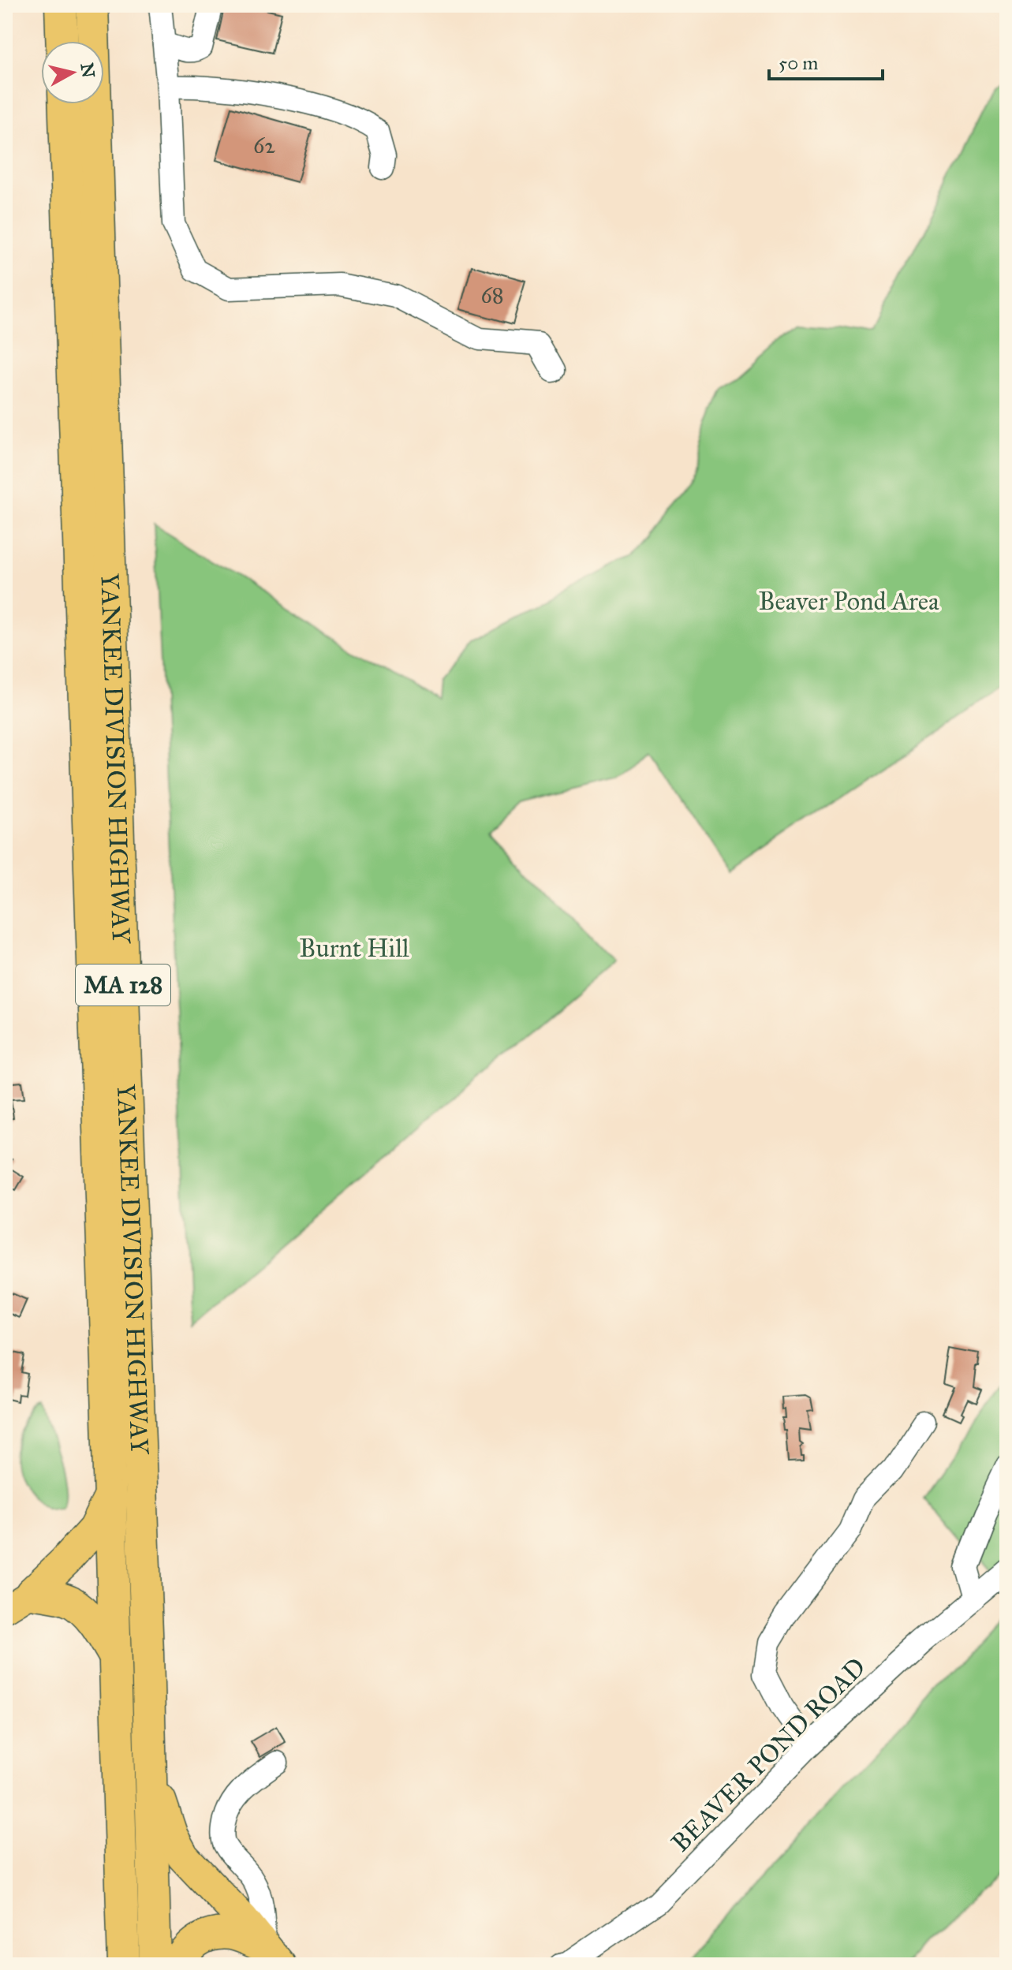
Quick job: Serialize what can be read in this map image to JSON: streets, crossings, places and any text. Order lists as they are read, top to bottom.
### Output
{
  "streets": {
    "highway": ["YANKEE DIVISION HIGHWAY", "MA 128"],
    "street": ["BEAVER POND ROAD"]
  },
  "parks": ["Beaver Pond Area", "Burnt Hill"],
  "house_numbers": ["62", "68"],
  "scale_bar": "50 m",
  "north": "right"
}
